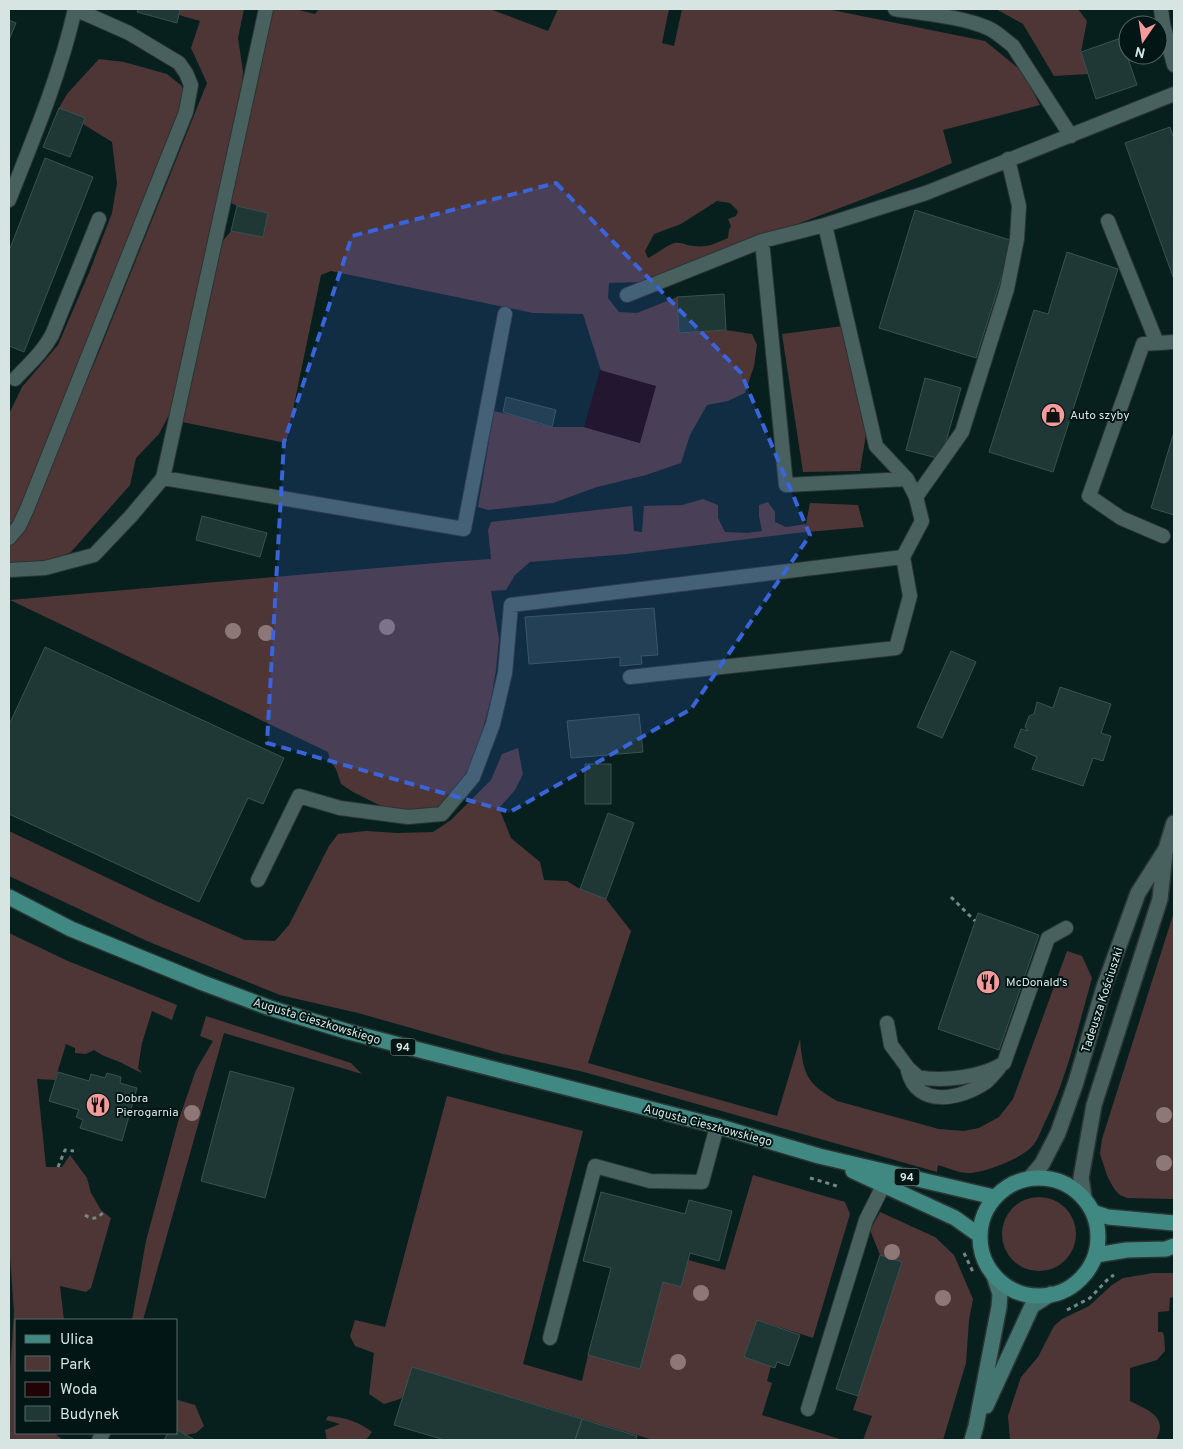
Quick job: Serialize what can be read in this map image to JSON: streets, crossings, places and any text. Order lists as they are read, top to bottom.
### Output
{
  "streets": {
    "main road": ["Augusta Cieszkowskiego", "94"],
    "street": ["Tadeusza Kościuszki"]
  },
  "crossings": [
    ["Tadeusza Kościuszki", "Augusta Cieszkowskiego"]
  ],
  "places": {
    "shop": ["Auto szyby"],
    "restaurant": ["McDonald's", "Dobra Pierogarnia"]
  },
  "legend": [
    "Ulica",
    "Park",
    "Woda",
    "Budynek"
  ],
  "north": "bottom"
}
